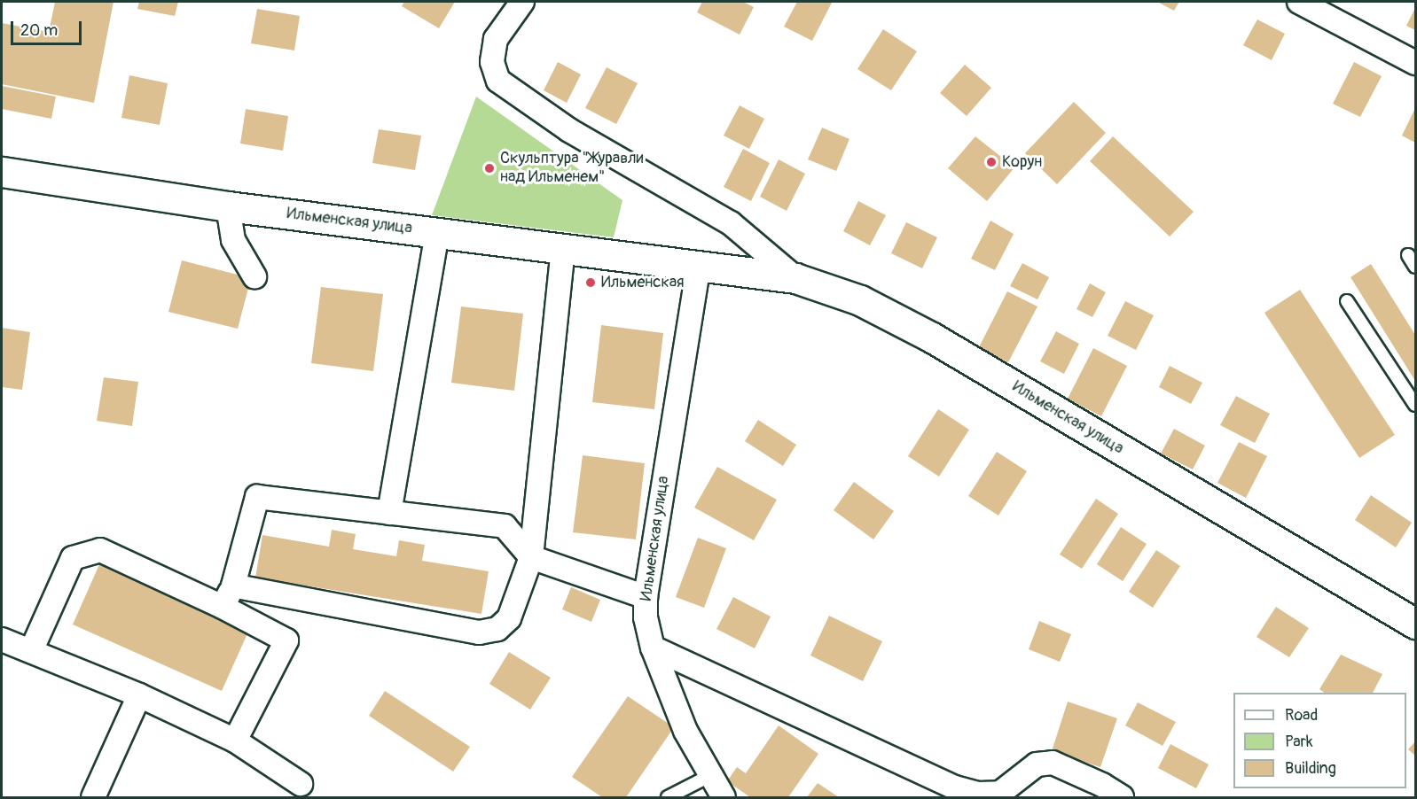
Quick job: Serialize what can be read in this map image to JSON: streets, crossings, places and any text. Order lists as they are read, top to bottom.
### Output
{
  "streets": {
    "main road": ["Ильменская улица"]
  },
  "places": ["Корун", "Скульптура \"Журавли над Ильменем\"", "Ильменская"],
  "legend": ["Road", "Park", "Building"],
  "scale_bar": "20 m"
}
